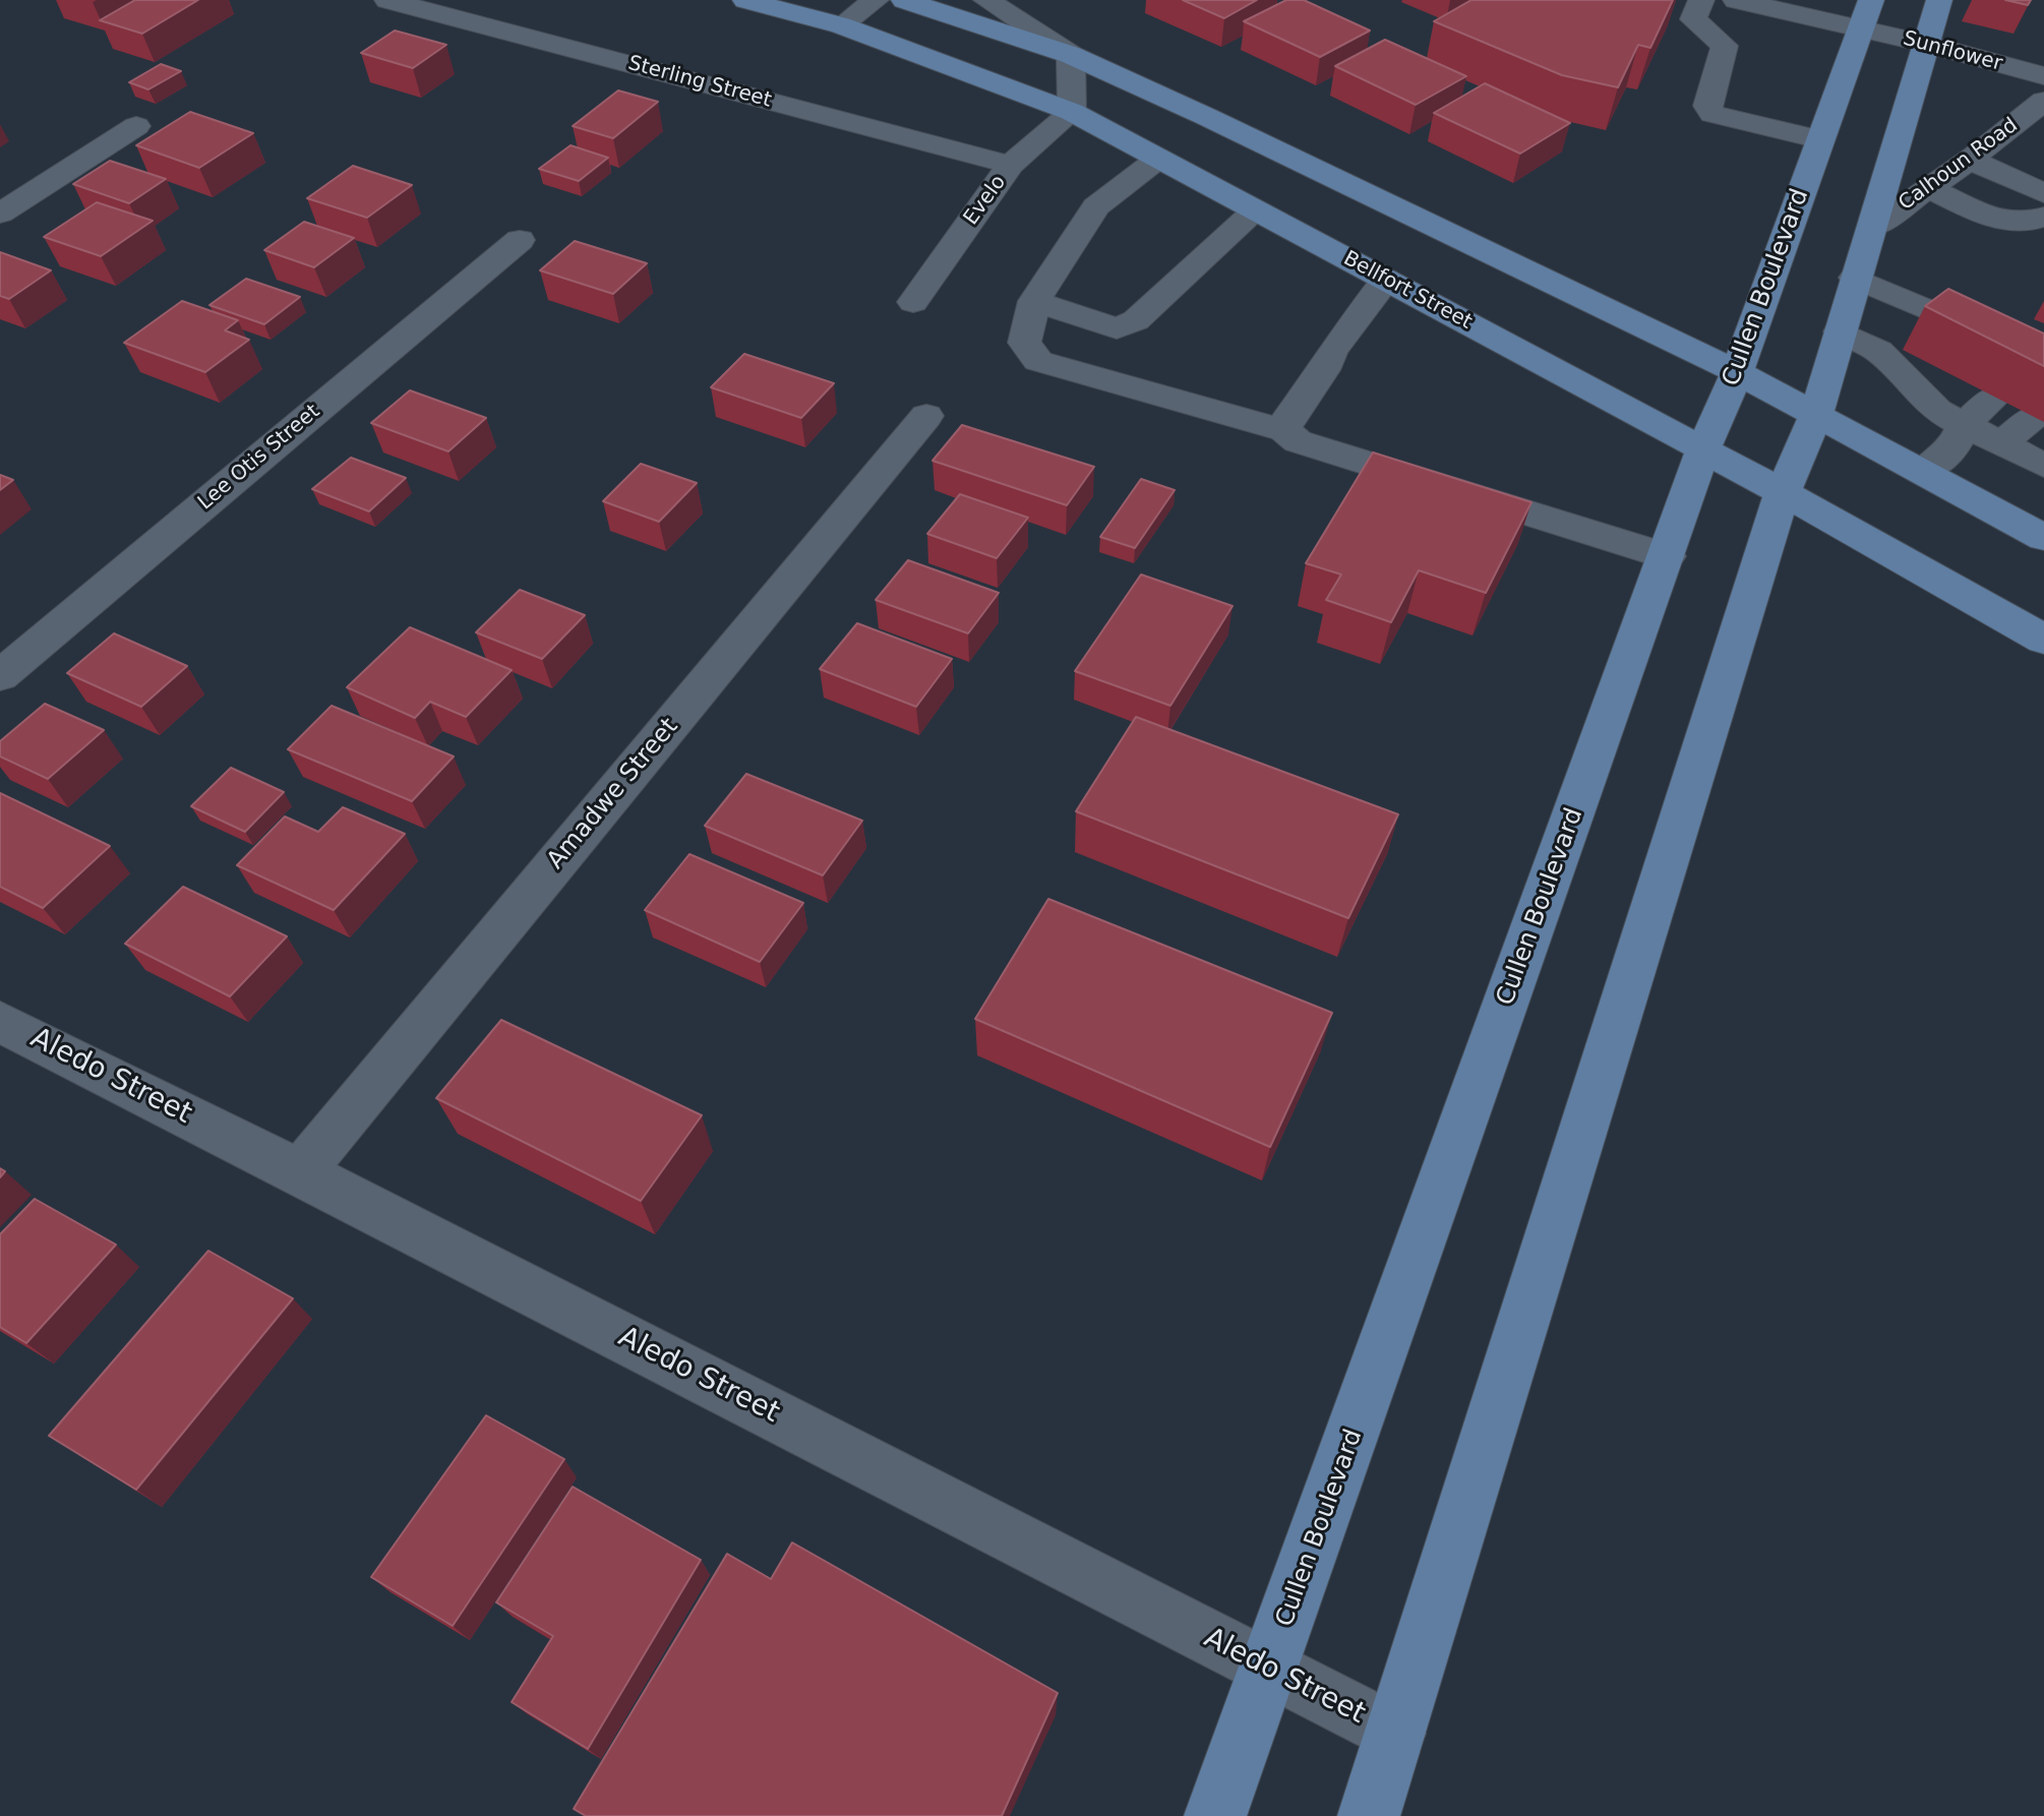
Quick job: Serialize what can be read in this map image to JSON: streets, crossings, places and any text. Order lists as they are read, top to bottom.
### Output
{
  "streets": {
    "main road": ["Cullen Boulevard", "Bellfort Street"],
    "street": [
      "Sunflower",
      "Sterling Street",
      "Calhoun Road",
      "Evelo",
      "Lee Otis Street",
      "Amadwe Street",
      "Aledo Street"
    ]
  },
  "crossings": [
    ["Sunflower", "Cullen Boulevard"],
    ["Sterling Street", "Evelo"],
    ["Evelo", "Bellfort Street"],
    ["Cullen Boulevard", "Bellfort Street"],
    ["Cullen Boulevard", "Aledo Street"],
    ["Amadwe Street", "Aledo Street"]
  ]
}
